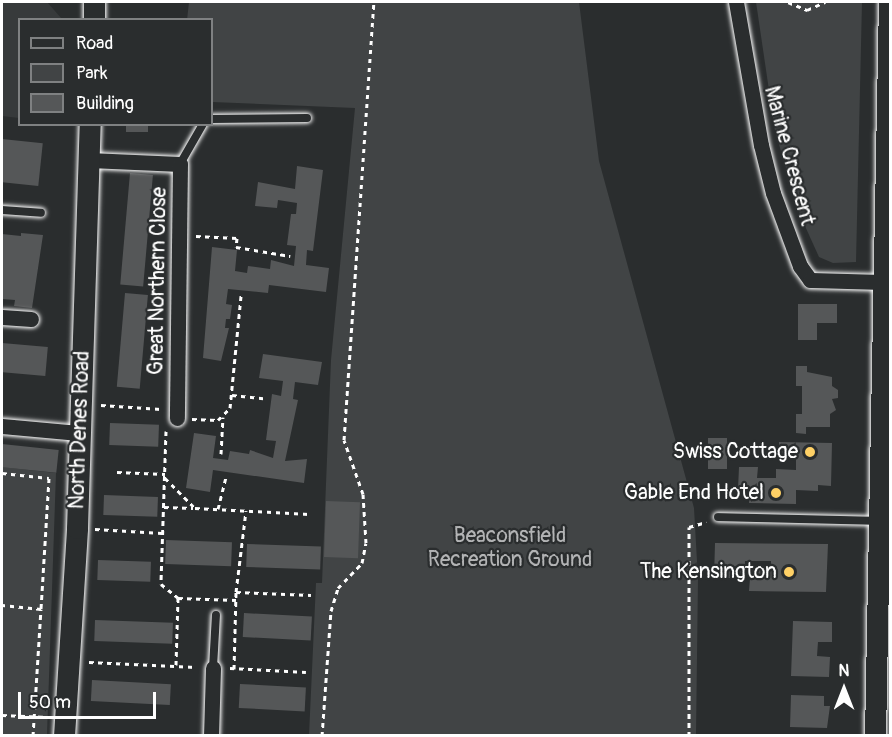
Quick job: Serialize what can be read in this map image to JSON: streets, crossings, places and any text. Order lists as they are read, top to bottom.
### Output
{
  "streets": {
    "street": ["Marine Crescent", "Great Northern Close", "North Denes Road"]
  },
  "crossings": [
    ["Great Northern Close", "North Denes Road"]
  ],
  "parks": ["Beaconsfield Recreation Ground"],
  "places": ["Swiss Cottage", "Gable End Hotel", "The Kensington"],
  "legend": ["Road", "Park", "Building"],
  "scale_bar": "50 m",
  "north": "top"
}
